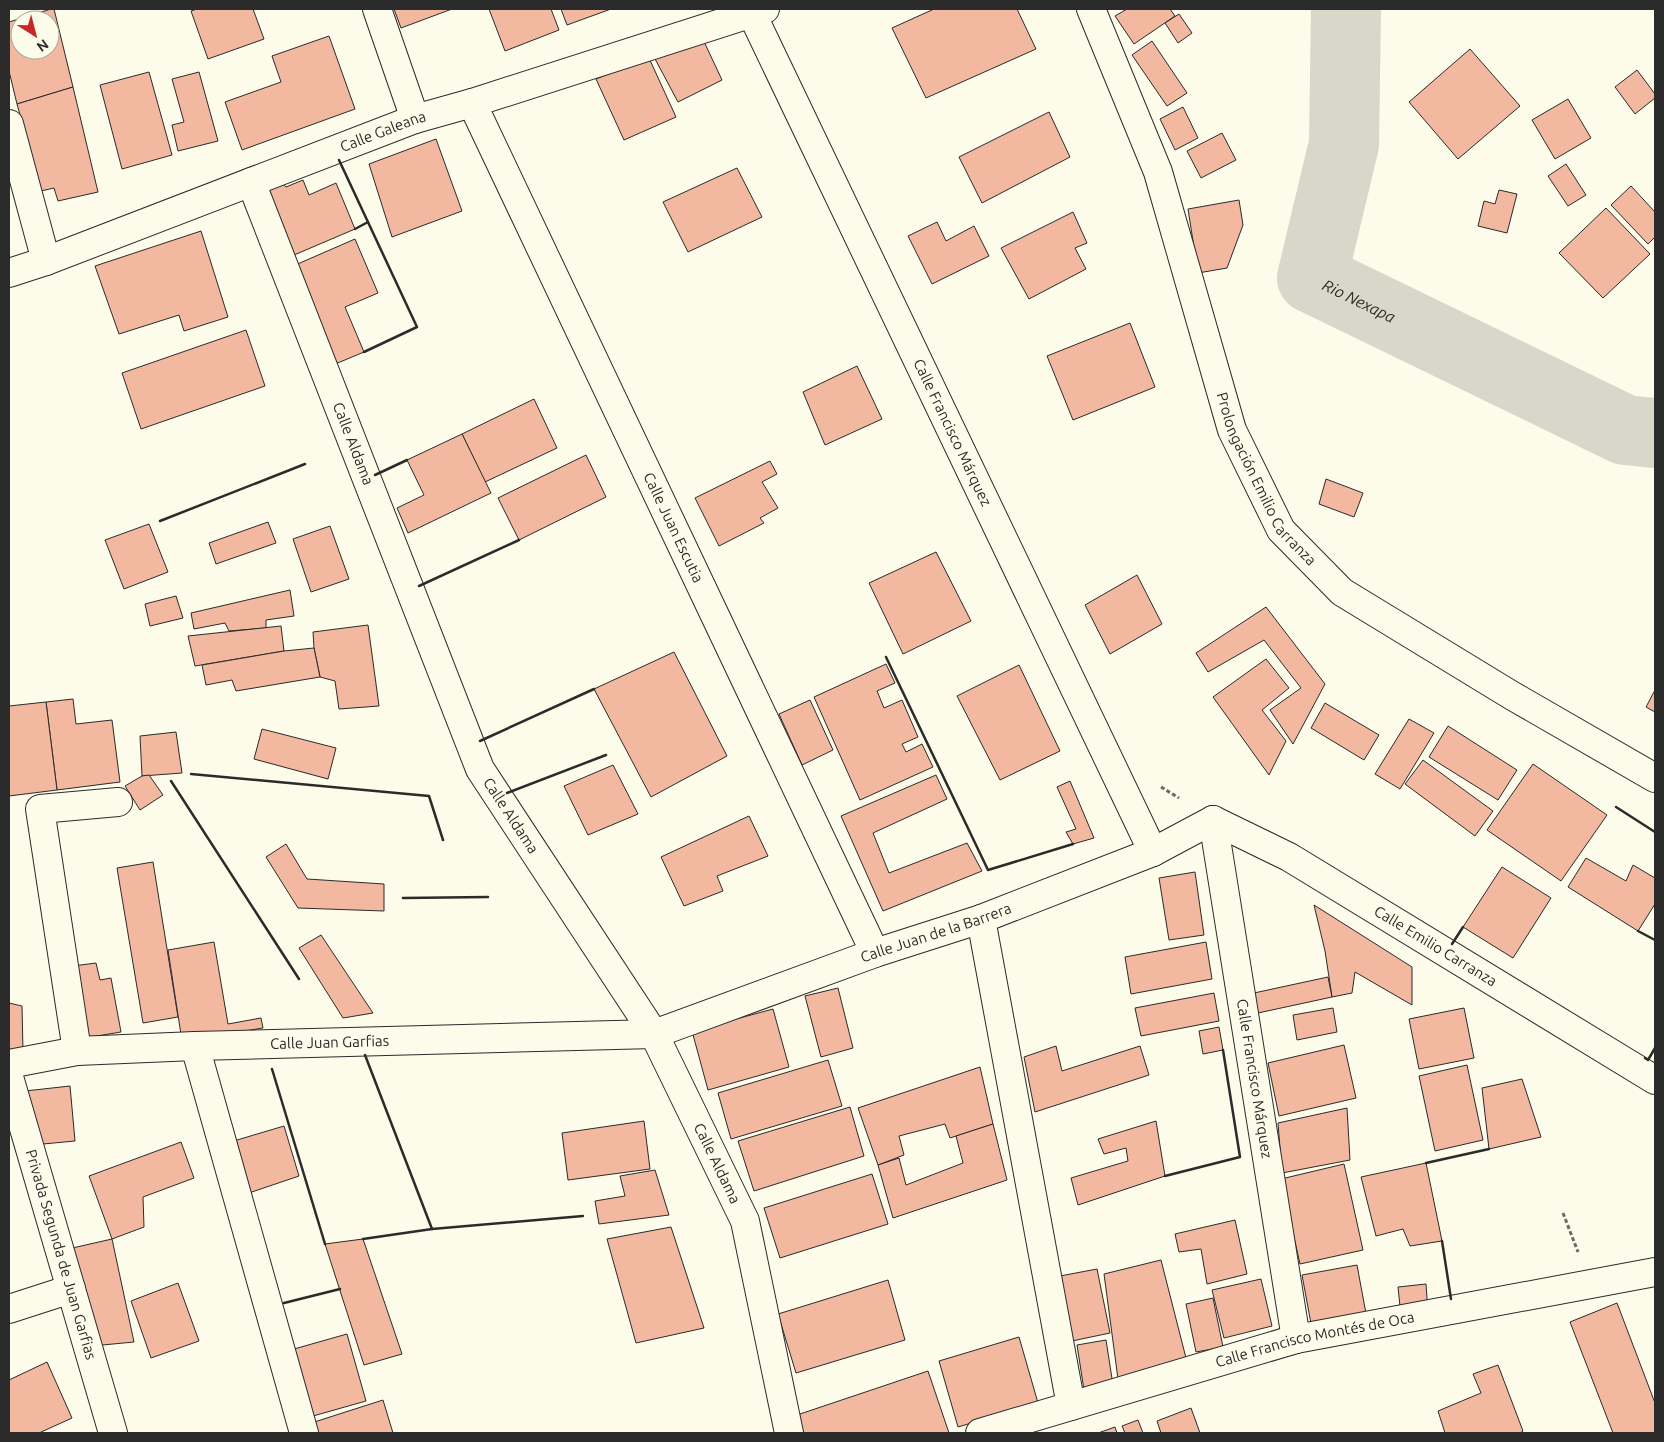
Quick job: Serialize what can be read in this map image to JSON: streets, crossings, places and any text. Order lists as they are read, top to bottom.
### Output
{
  "streets": {
    "street": [
      "Calle Galeana",
      "Calle Francisco Márquez",
      "Calle Aldama",
      "Prolongación Emilio Carranza",
      "Calle Juan Escutia",
      "Calle Juan de la Barrera",
      "Calle Emilio Carranza",
      "Calle Juan Garfias",
      "Privada Segunda de Juan Garfias",
      "Calle Francisco Montés de Oca"
    ]
  },
  "crossings": [
    ["Calle Galeana", "Calle Francisco Márquez"],
    ["Calle Galeana", "Calle Aldama"],
    ["Calle Galeana", "Calle Juan Escutia"],
    ["Calle Francisco Márquez", "Calle Juan de la Barrera"],
    ["Calle Francisco Márquez", "Calle Emilio Carranza"],
    ["Calle Francisco Márquez", "Calle Francisco Montés de Oca"],
    ["Calle Aldama", "Calle Juan de la Barrera"],
    ["Calle Aldama", "Calle Juan Garfias"],
    ["Calle Juan Escutia", "Calle Juan de la Barrera"],
    ["Calle Juan de la Barrera", "Calle Emilio Carranza"],
    ["Calle Juan de la Barrera", "Calle Juan Garfias"]
  ],
  "water": ["Rio Nexapa"],
  "north": "bottom right"
}
